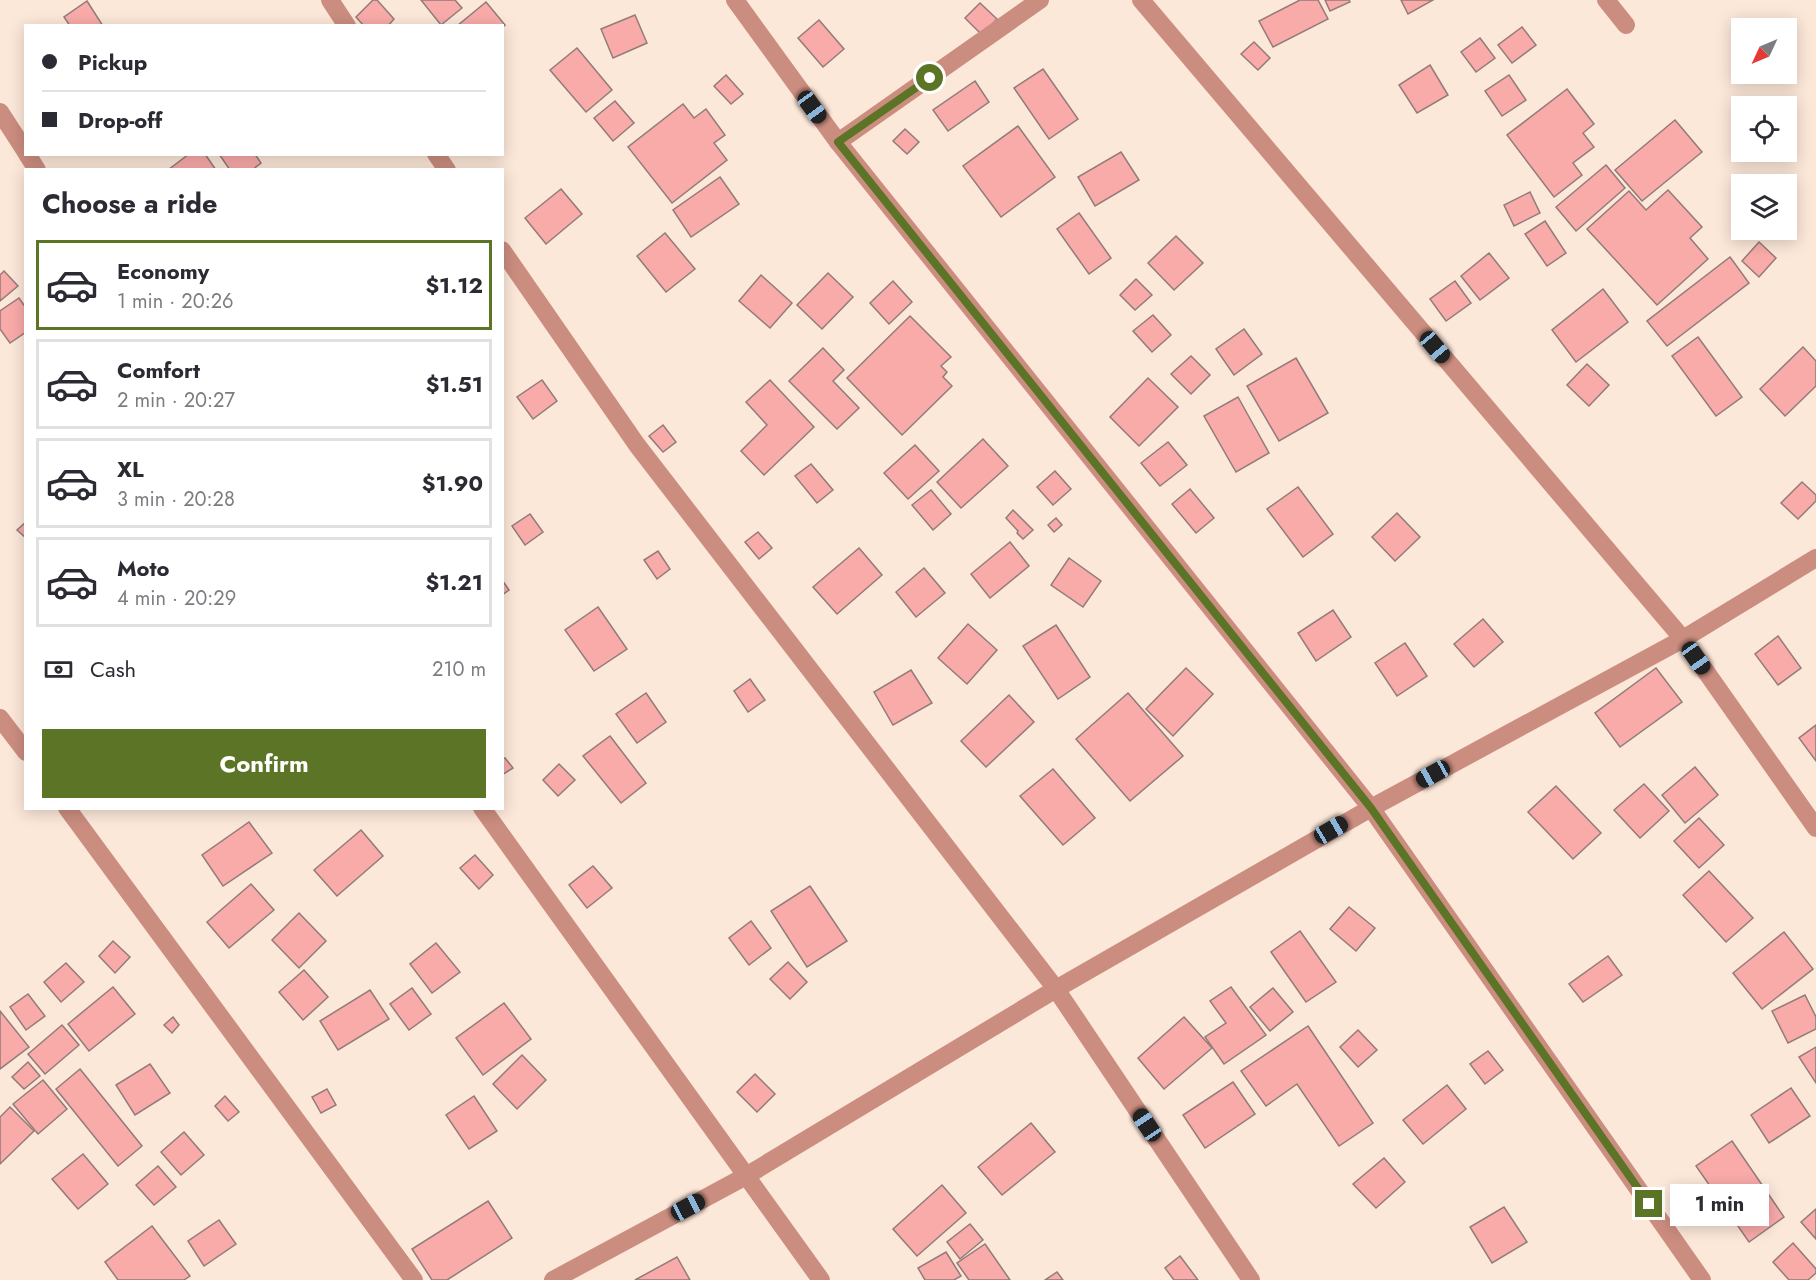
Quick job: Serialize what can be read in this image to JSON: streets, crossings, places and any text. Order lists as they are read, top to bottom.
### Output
{
  "north": "bottom left",
  "page": {
    "banner": ["Pickup", "Drop-off"],
    "heading": "Choose a ride",
    "list": [
      {
        "name": "Economy",
        "note": "1 min · 20:26",
        "value": "$1.12"
      },
      {
        "name": "Comfort",
        "note": "2 min · 20:27",
        "value": "$1.51"
      },
      {
        "name": "XL",
        "note": "3 min · 20:28",
        "value": "$1.90"
      },
      {
        "name": "Moto",
        "note": "4 min · 20:29",
        "value": "$1.21"
      }
    ],
    "pay": ["Cash", "210 m"],
    "buttons": "Confirm",
    "bubble": "1 min"
  }
}
